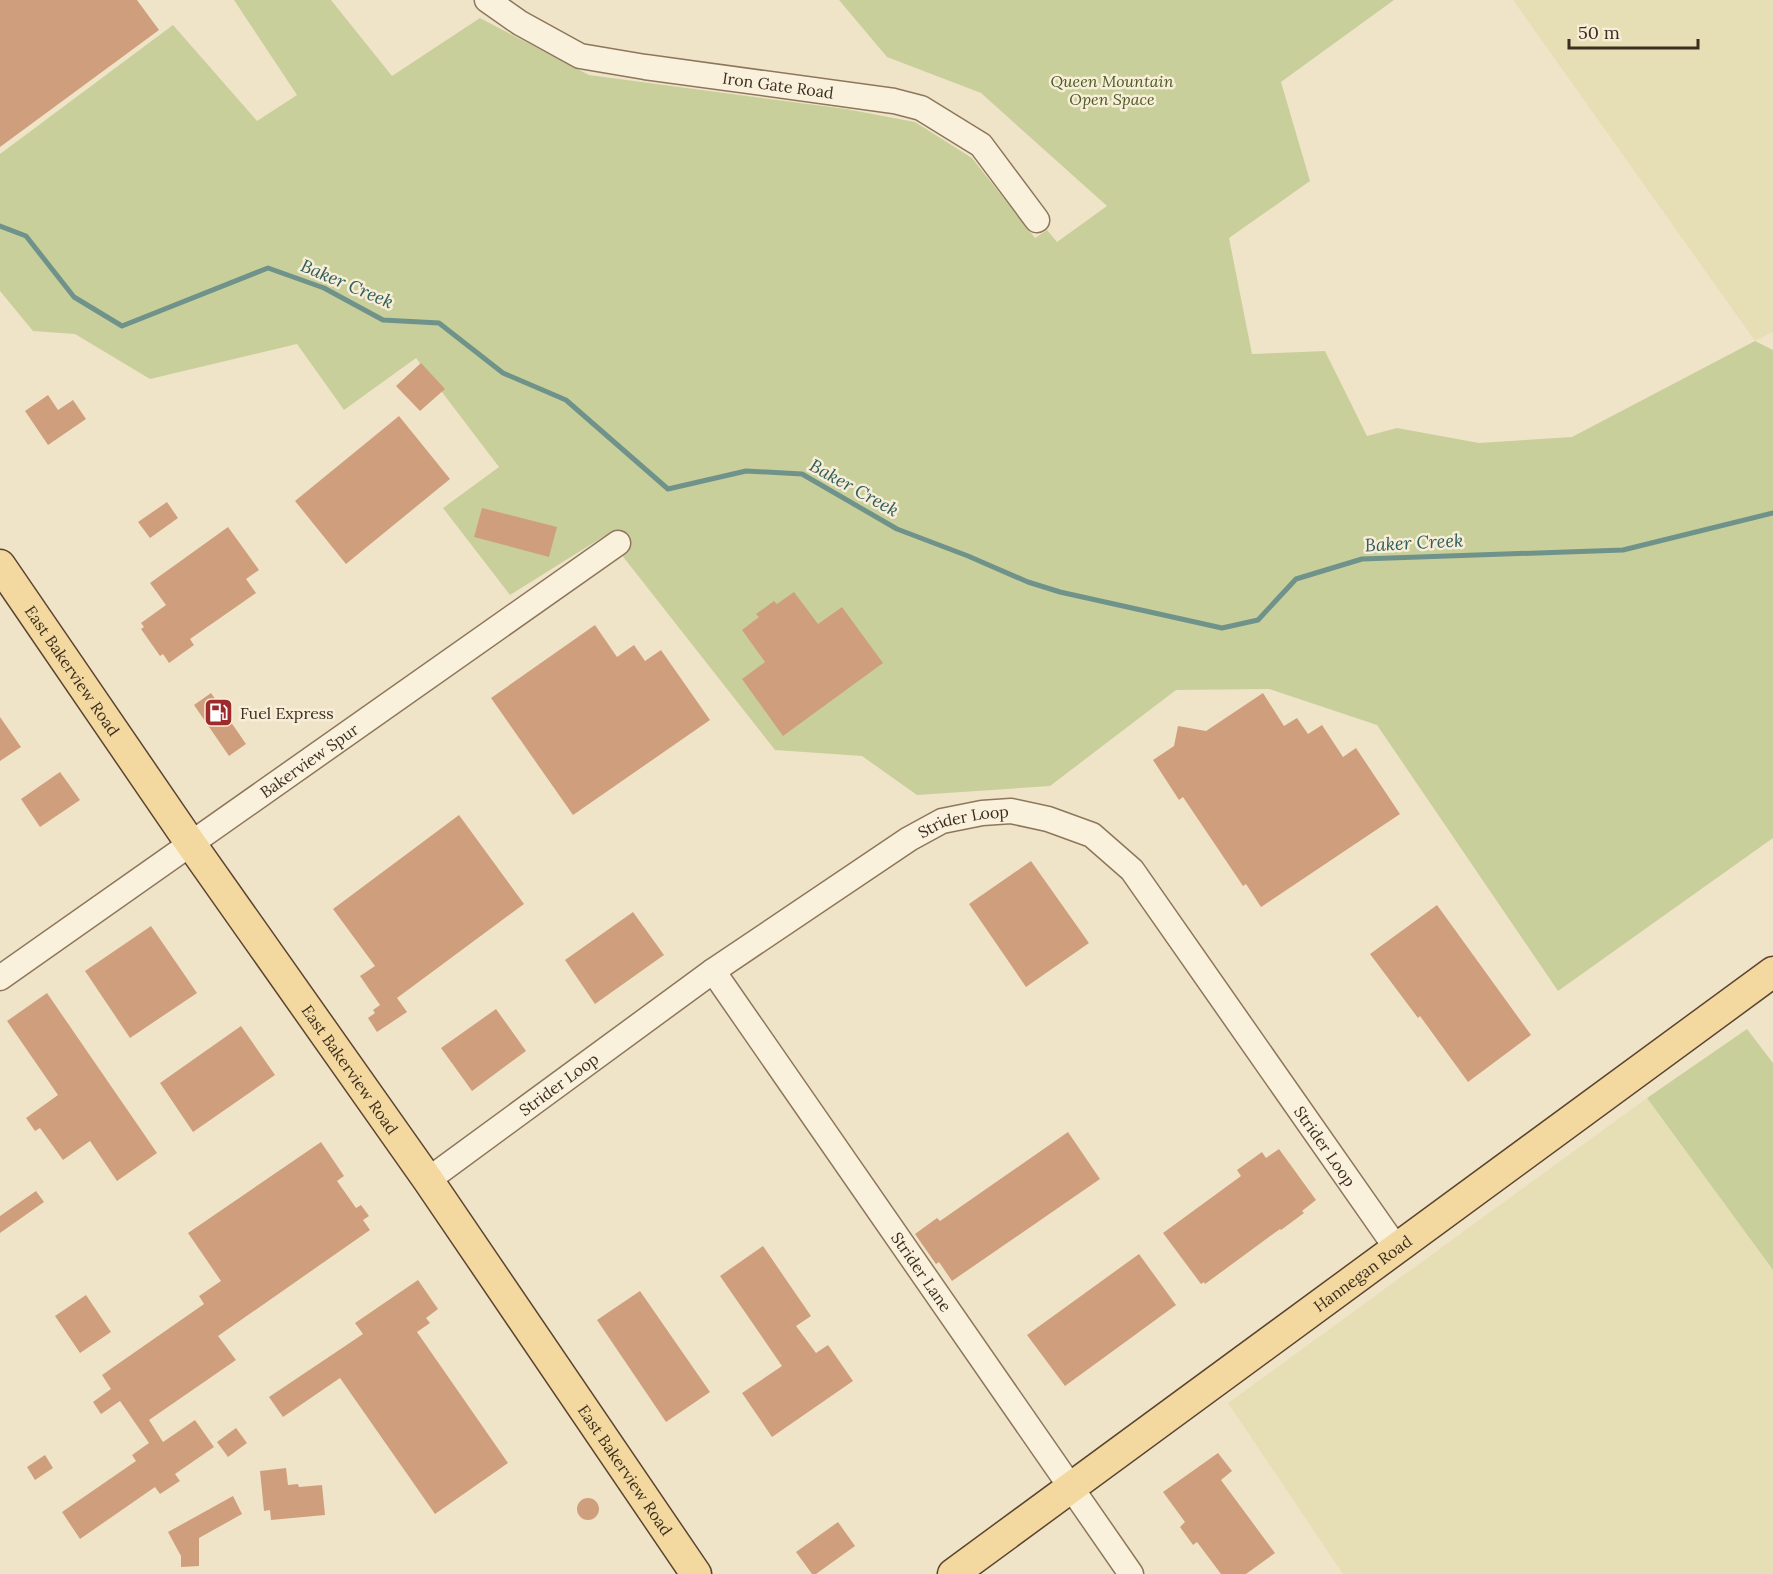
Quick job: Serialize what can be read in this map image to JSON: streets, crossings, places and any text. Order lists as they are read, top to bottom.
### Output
{
  "streets": {
    "main road": ["East Bakerview Road", "Hannegan Road"],
    "street": [
      "Iron Gate Road",
      "Bakerview Spur",
      "Strider Loop",
      "Strider Lane"
    ]
  },
  "crossings": [
    ["East Bakerview Road", "Bakerview Spur"],
    ["East Bakerview Road", "Strider Loop"],
    ["Strider Loop", "Strider Lane"],
    ["Strider Loop", "Hannegan Road"],
    ["Strider Lane", "Hannegan Road"]
  ],
  "water": ["Baker Creek"],
  "parks": ["Queen Mountain Open Space"],
  "places": {
    "fuel station": ["Fuel Express"]
  },
  "scale_bar": "50 m"
}
